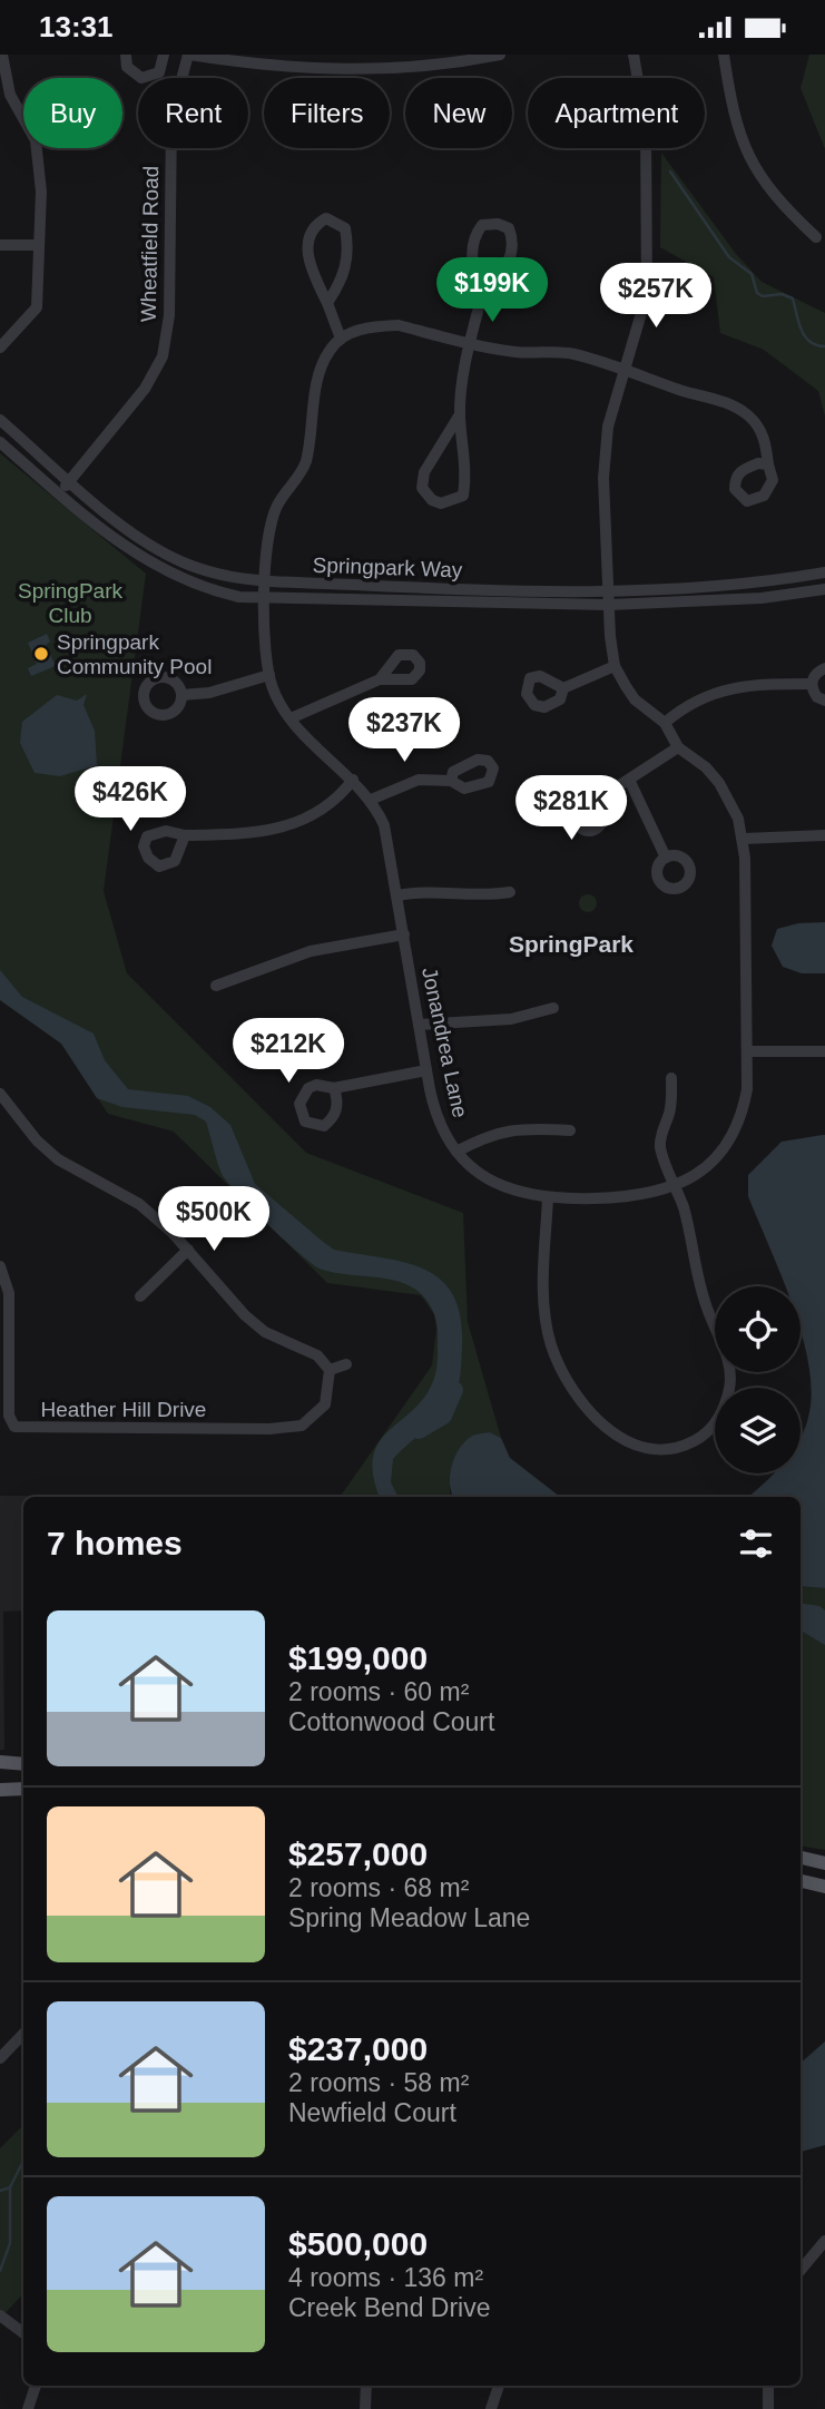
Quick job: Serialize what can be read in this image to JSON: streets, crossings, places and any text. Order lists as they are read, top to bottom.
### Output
{
  "streets": {
    "street": [
      "Wheatfield Road",
      "Springpark Way",
      "Jonandrea Lane",
      "Heather Hill Drive"
    ]
  },
  "crossings": [
    ["Wheatfield Road", "Springpark Way"],
    ["Springpark Way", "Jonandrea Lane"]
  ],
  "districts": ["SpringPark"],
  "parks": ["SpringPark Club"],
  "places": ["Springpark Community Pool"],
  "page": {
    "status": "13:31",
    "chip": [
      "Buy",
      "Rent",
      "Filters",
      "New",
      "Apartment"
    ],
    "price": [
      "$199K",
      "$257K",
      "$237K",
      "$426K",
      "$281K",
      "$212K",
      "$500K"
    ],
    "heading": "7 homes",
    "list": [
      {
        "name": "$199,000",
        "note": "2 rooms · 60 m² · Cottonwood Court"
      },
      {
        "name": "$257,000",
        "note": "2 rooms · 68 m² · Spring Meadow Lane"
      },
      {
        "name": "$237,000",
        "note": "2 rooms · 58 m² · Newfield Court"
      },
      {
        "name": "$500,000",
        "note": "4 rooms · 136 m² · Creek Bend Drive"
      }
    ]
  }
}
